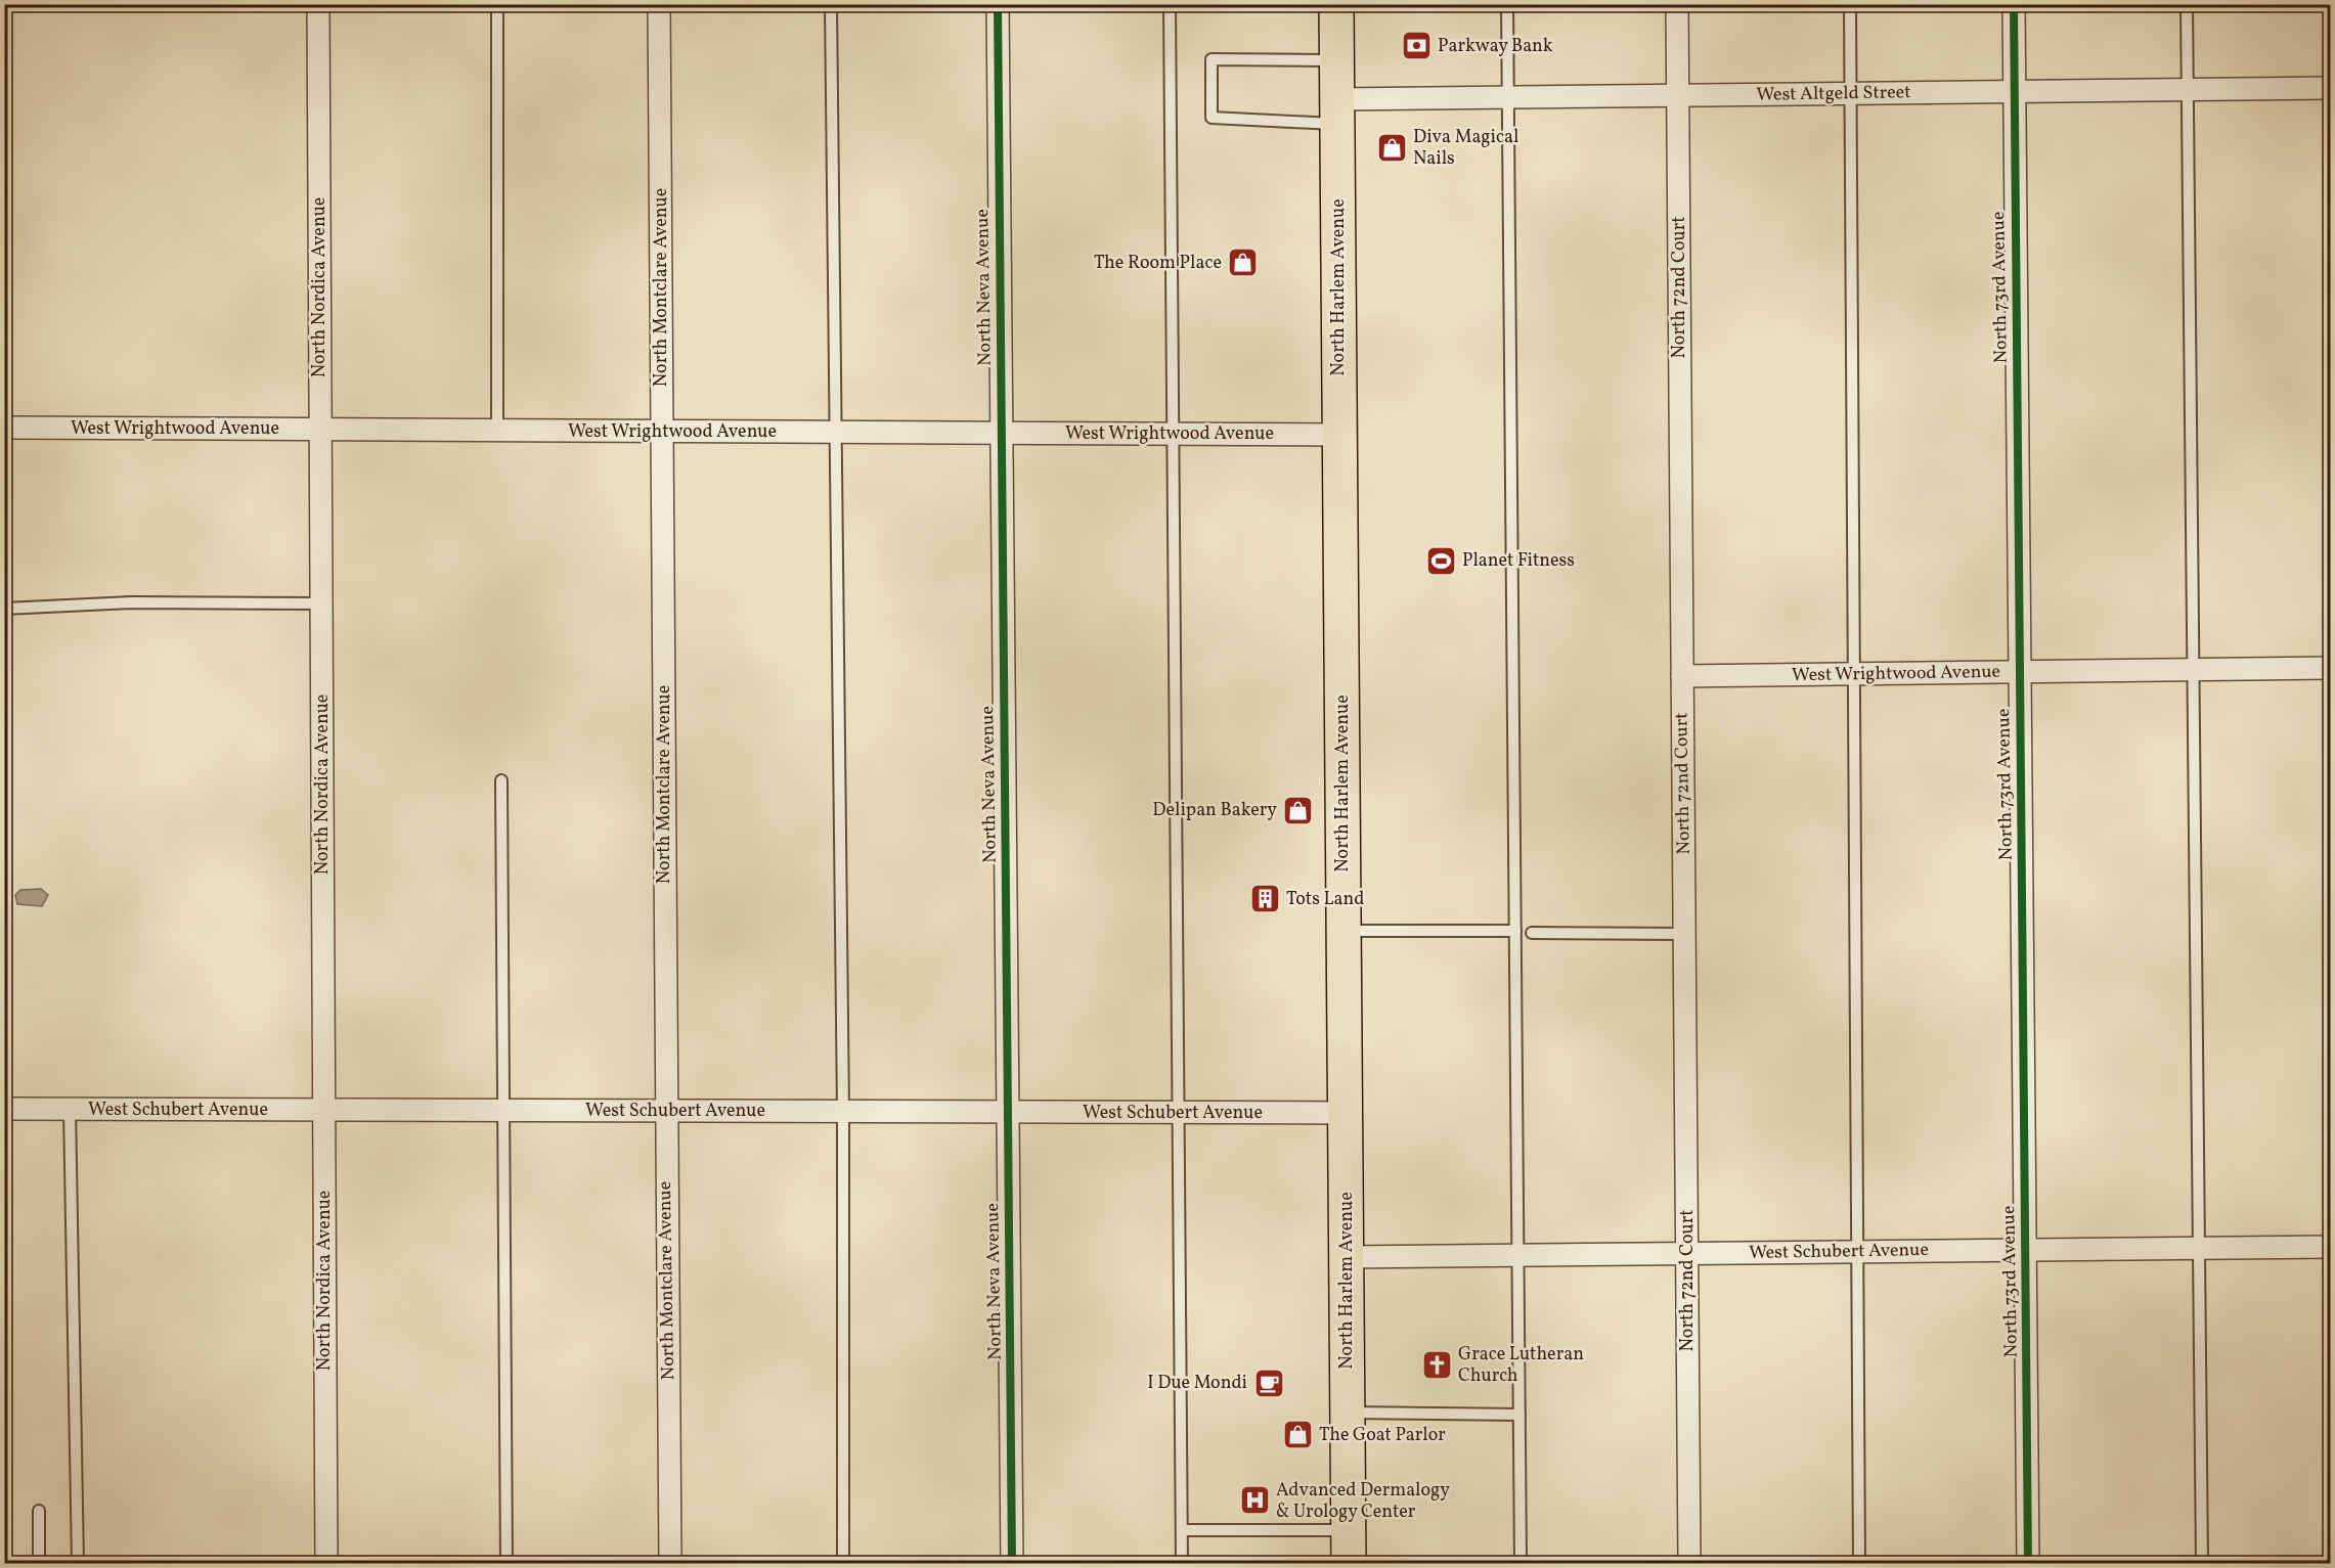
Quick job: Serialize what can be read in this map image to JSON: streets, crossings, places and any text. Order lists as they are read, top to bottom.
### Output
{
  "streets": {
    "main road": ["North Harlem Avenue"],
    "street": [
      "West Altgeld Street",
      "North Nordica Avenue",
      "North Montclare Avenue",
      "North Neva Avenue",
      "North 72nd Court",
      "North 73rd Avenue",
      "West Wrightwood Avenue",
      "West Schubert Avenue"
    ]
  },
  "crossings": [
    ["West Altgeld Street", "North Harlem Avenue"],
    ["West Altgeld Street", "North 72nd Court"],
    ["West Altgeld Street", "North 73rd Avenue"],
    ["North Nordica Avenue", "West Wrightwood Avenue"],
    ["North Nordica Avenue", "West Schubert Avenue"],
    ["North Montclare Avenue", "West Wrightwood Avenue"],
    ["North Montclare Avenue", "West Schubert Avenue"],
    ["North Neva Avenue", "West Wrightwood Avenue"],
    ["North Neva Avenue", "West Schubert Avenue"],
    ["North Harlem Avenue", "West Wrightwood Avenue"],
    ["North Harlem Avenue", "West Schubert Avenue"],
    ["North 72nd Court", "West Wrightwood Avenue"],
    ["North 72nd Court", "West Schubert Avenue"],
    ["North 73rd Avenue", "West Wrightwood Avenue"],
    ["North 73rd Avenue", "West Schubert Avenue"]
  ],
  "places": {
    "bank": ["Parkway Bank"],
    "shop": [
      "Diva Magical Nails",
      "The Room Place",
      "Delipan Bakery",
      "The Goat Parlor"
    ],
    "sports": ["Planet Fitness"],
    "building": ["Tots Land"],
    "church": ["Grace Lutheran Church"],
    "cafe": ["I Due Mondi"],
    "hospital": ["Advanced Dermalogy & Urology Center"]
  }
}
